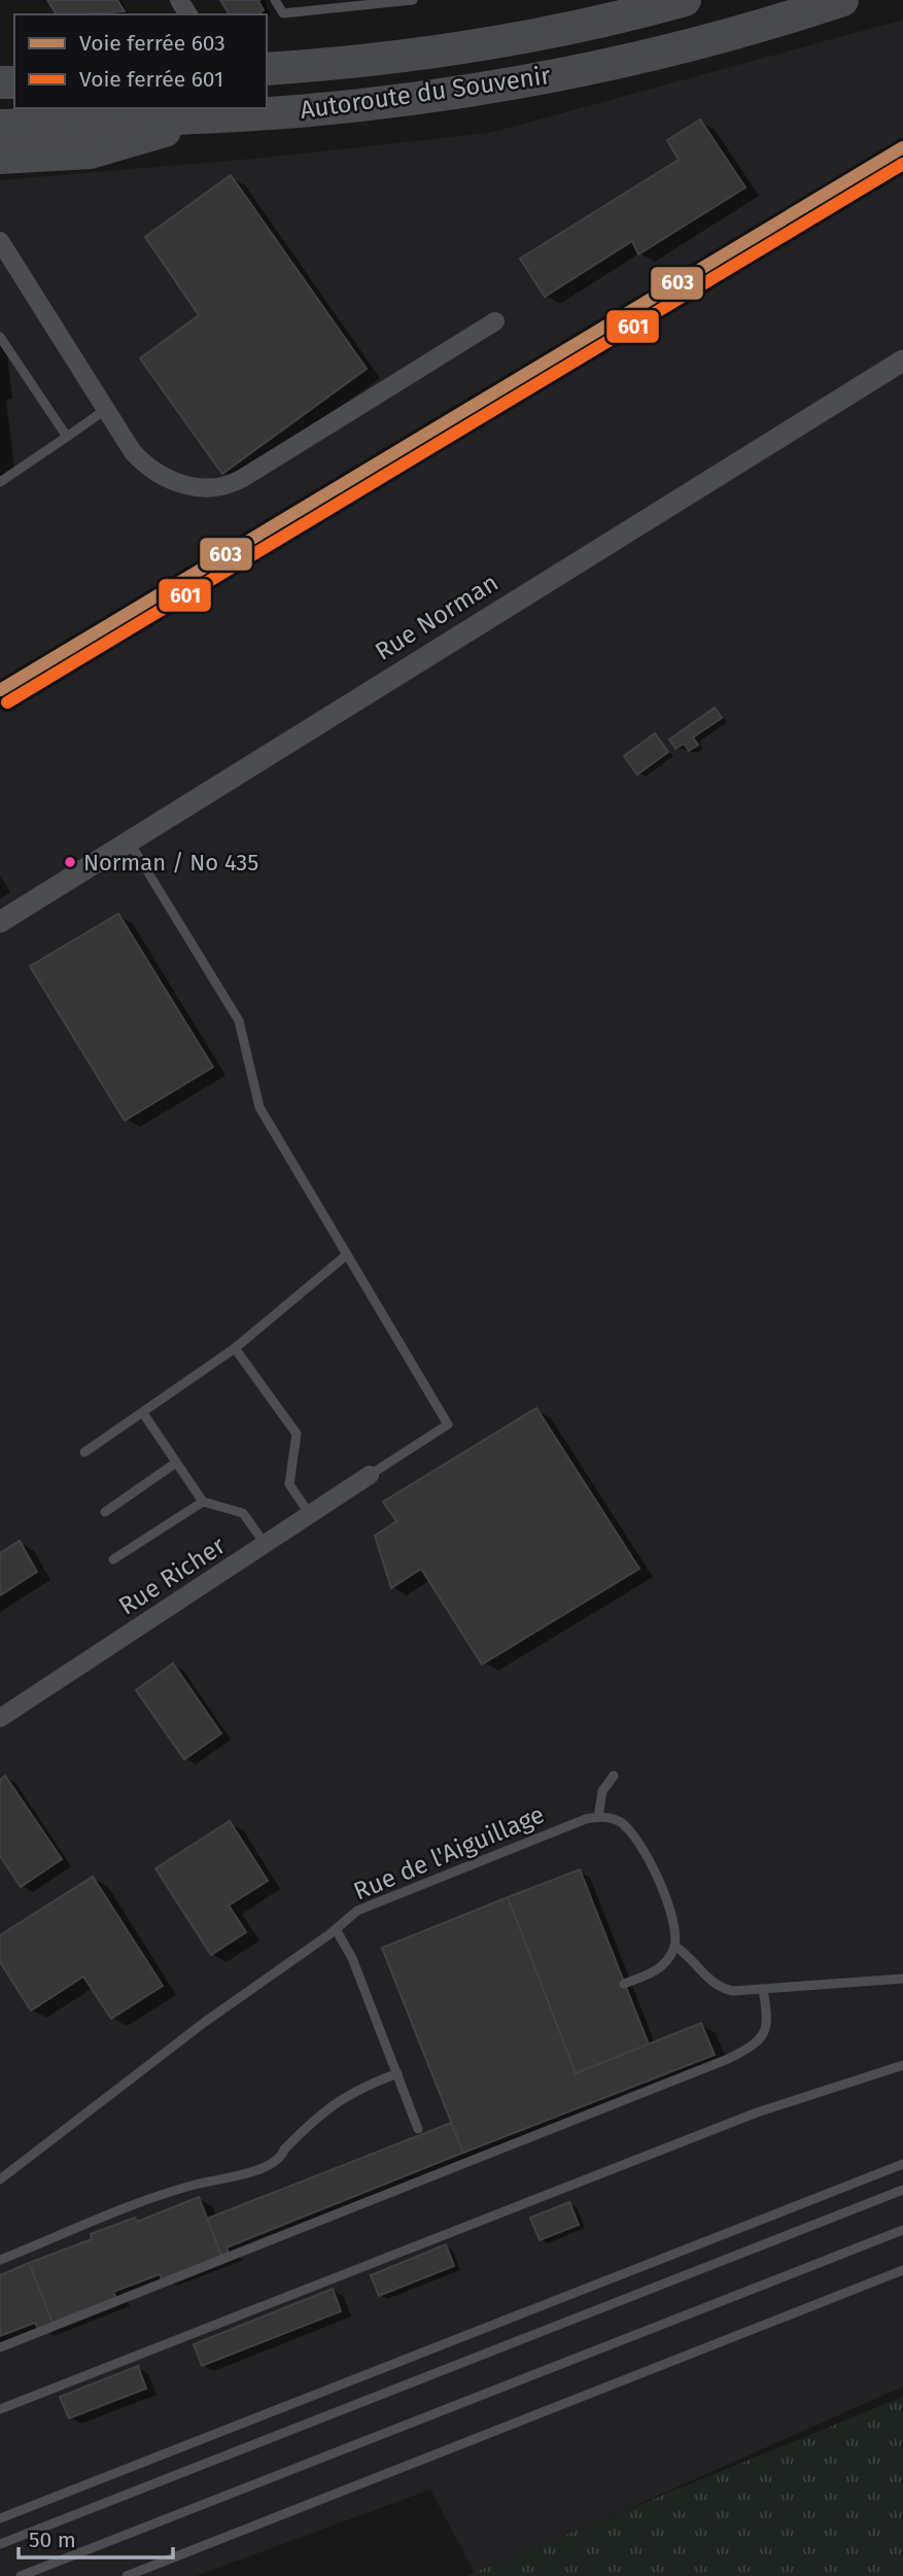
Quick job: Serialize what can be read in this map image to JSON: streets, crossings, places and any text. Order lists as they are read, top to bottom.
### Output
{
  "streets": {
    "highway": ["Autoroute du Souvenir"],
    "street": ["Rue Norman", "Rue Richer"],
    "lane": ["Rue de l'Aiguillage"]
  },
  "places": ["Norman / No 435"],
  "lines": ["rail line 603", "rail line 601"],
  "legend": ["Voie ferrée 603", "Voie ferrée 601"],
  "scale_bar": "50 m"
}
